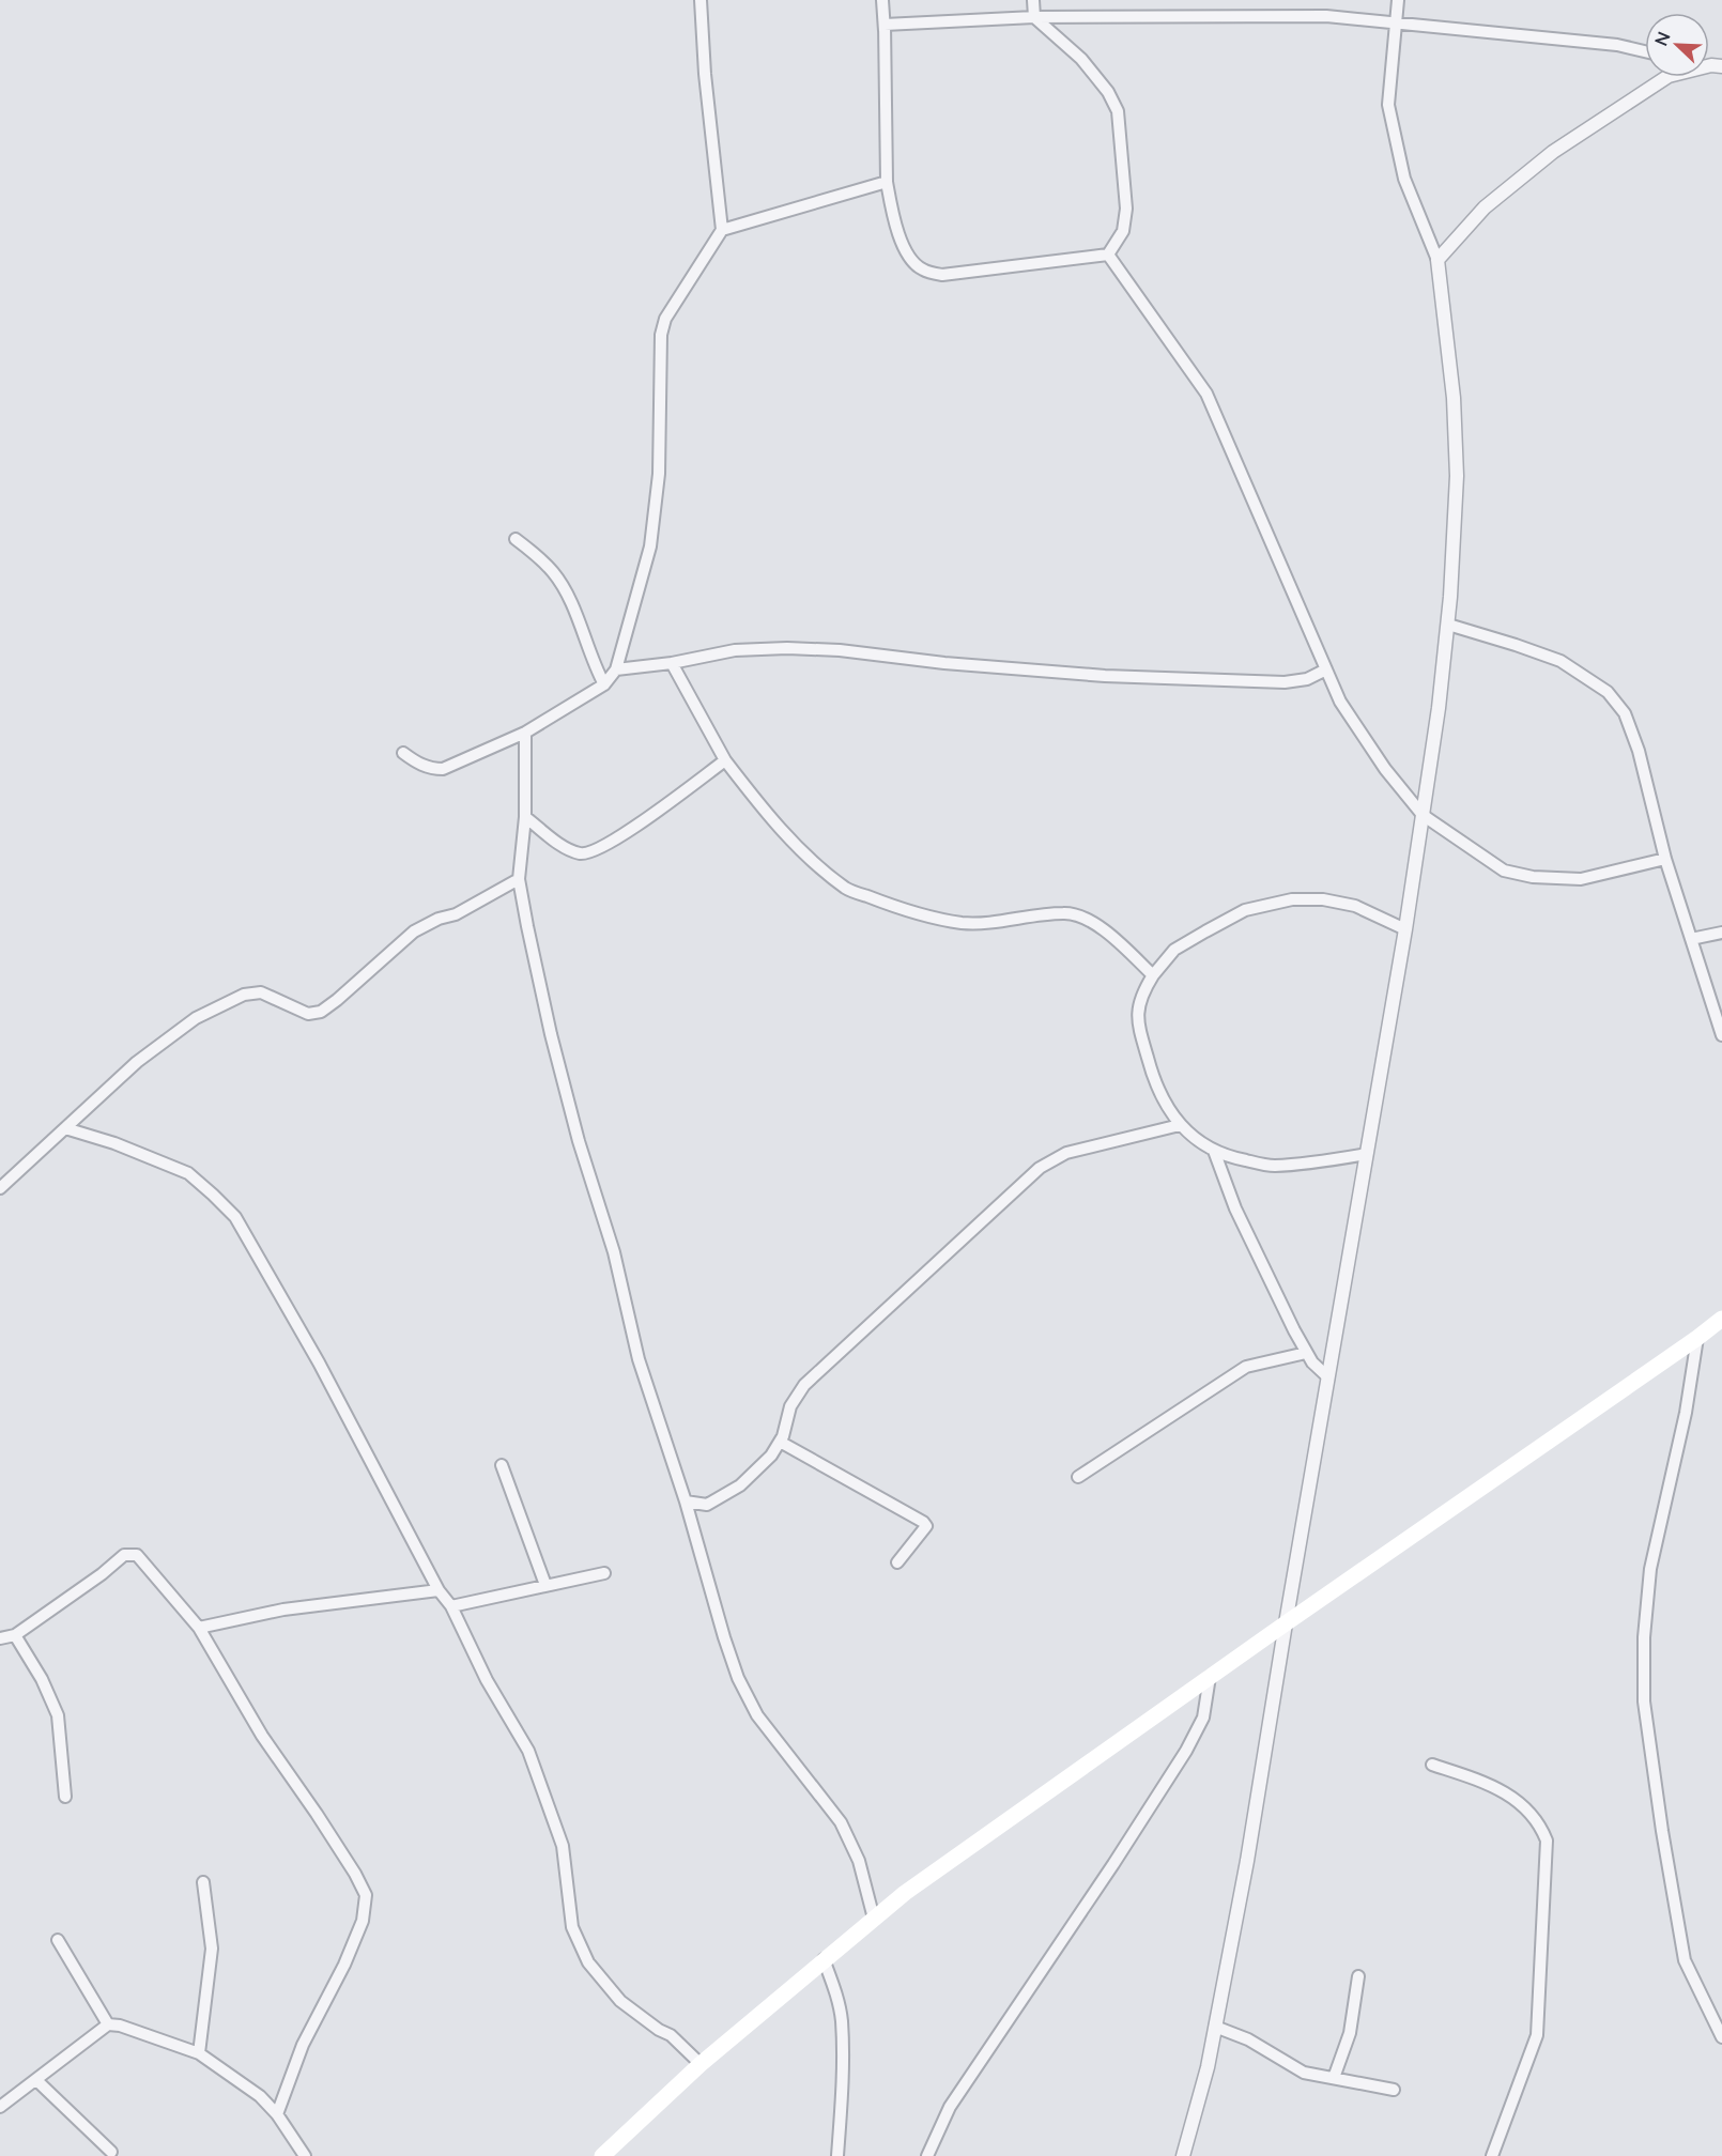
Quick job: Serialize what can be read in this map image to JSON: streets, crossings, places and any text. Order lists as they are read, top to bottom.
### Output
{
  "north": "top left"
}
